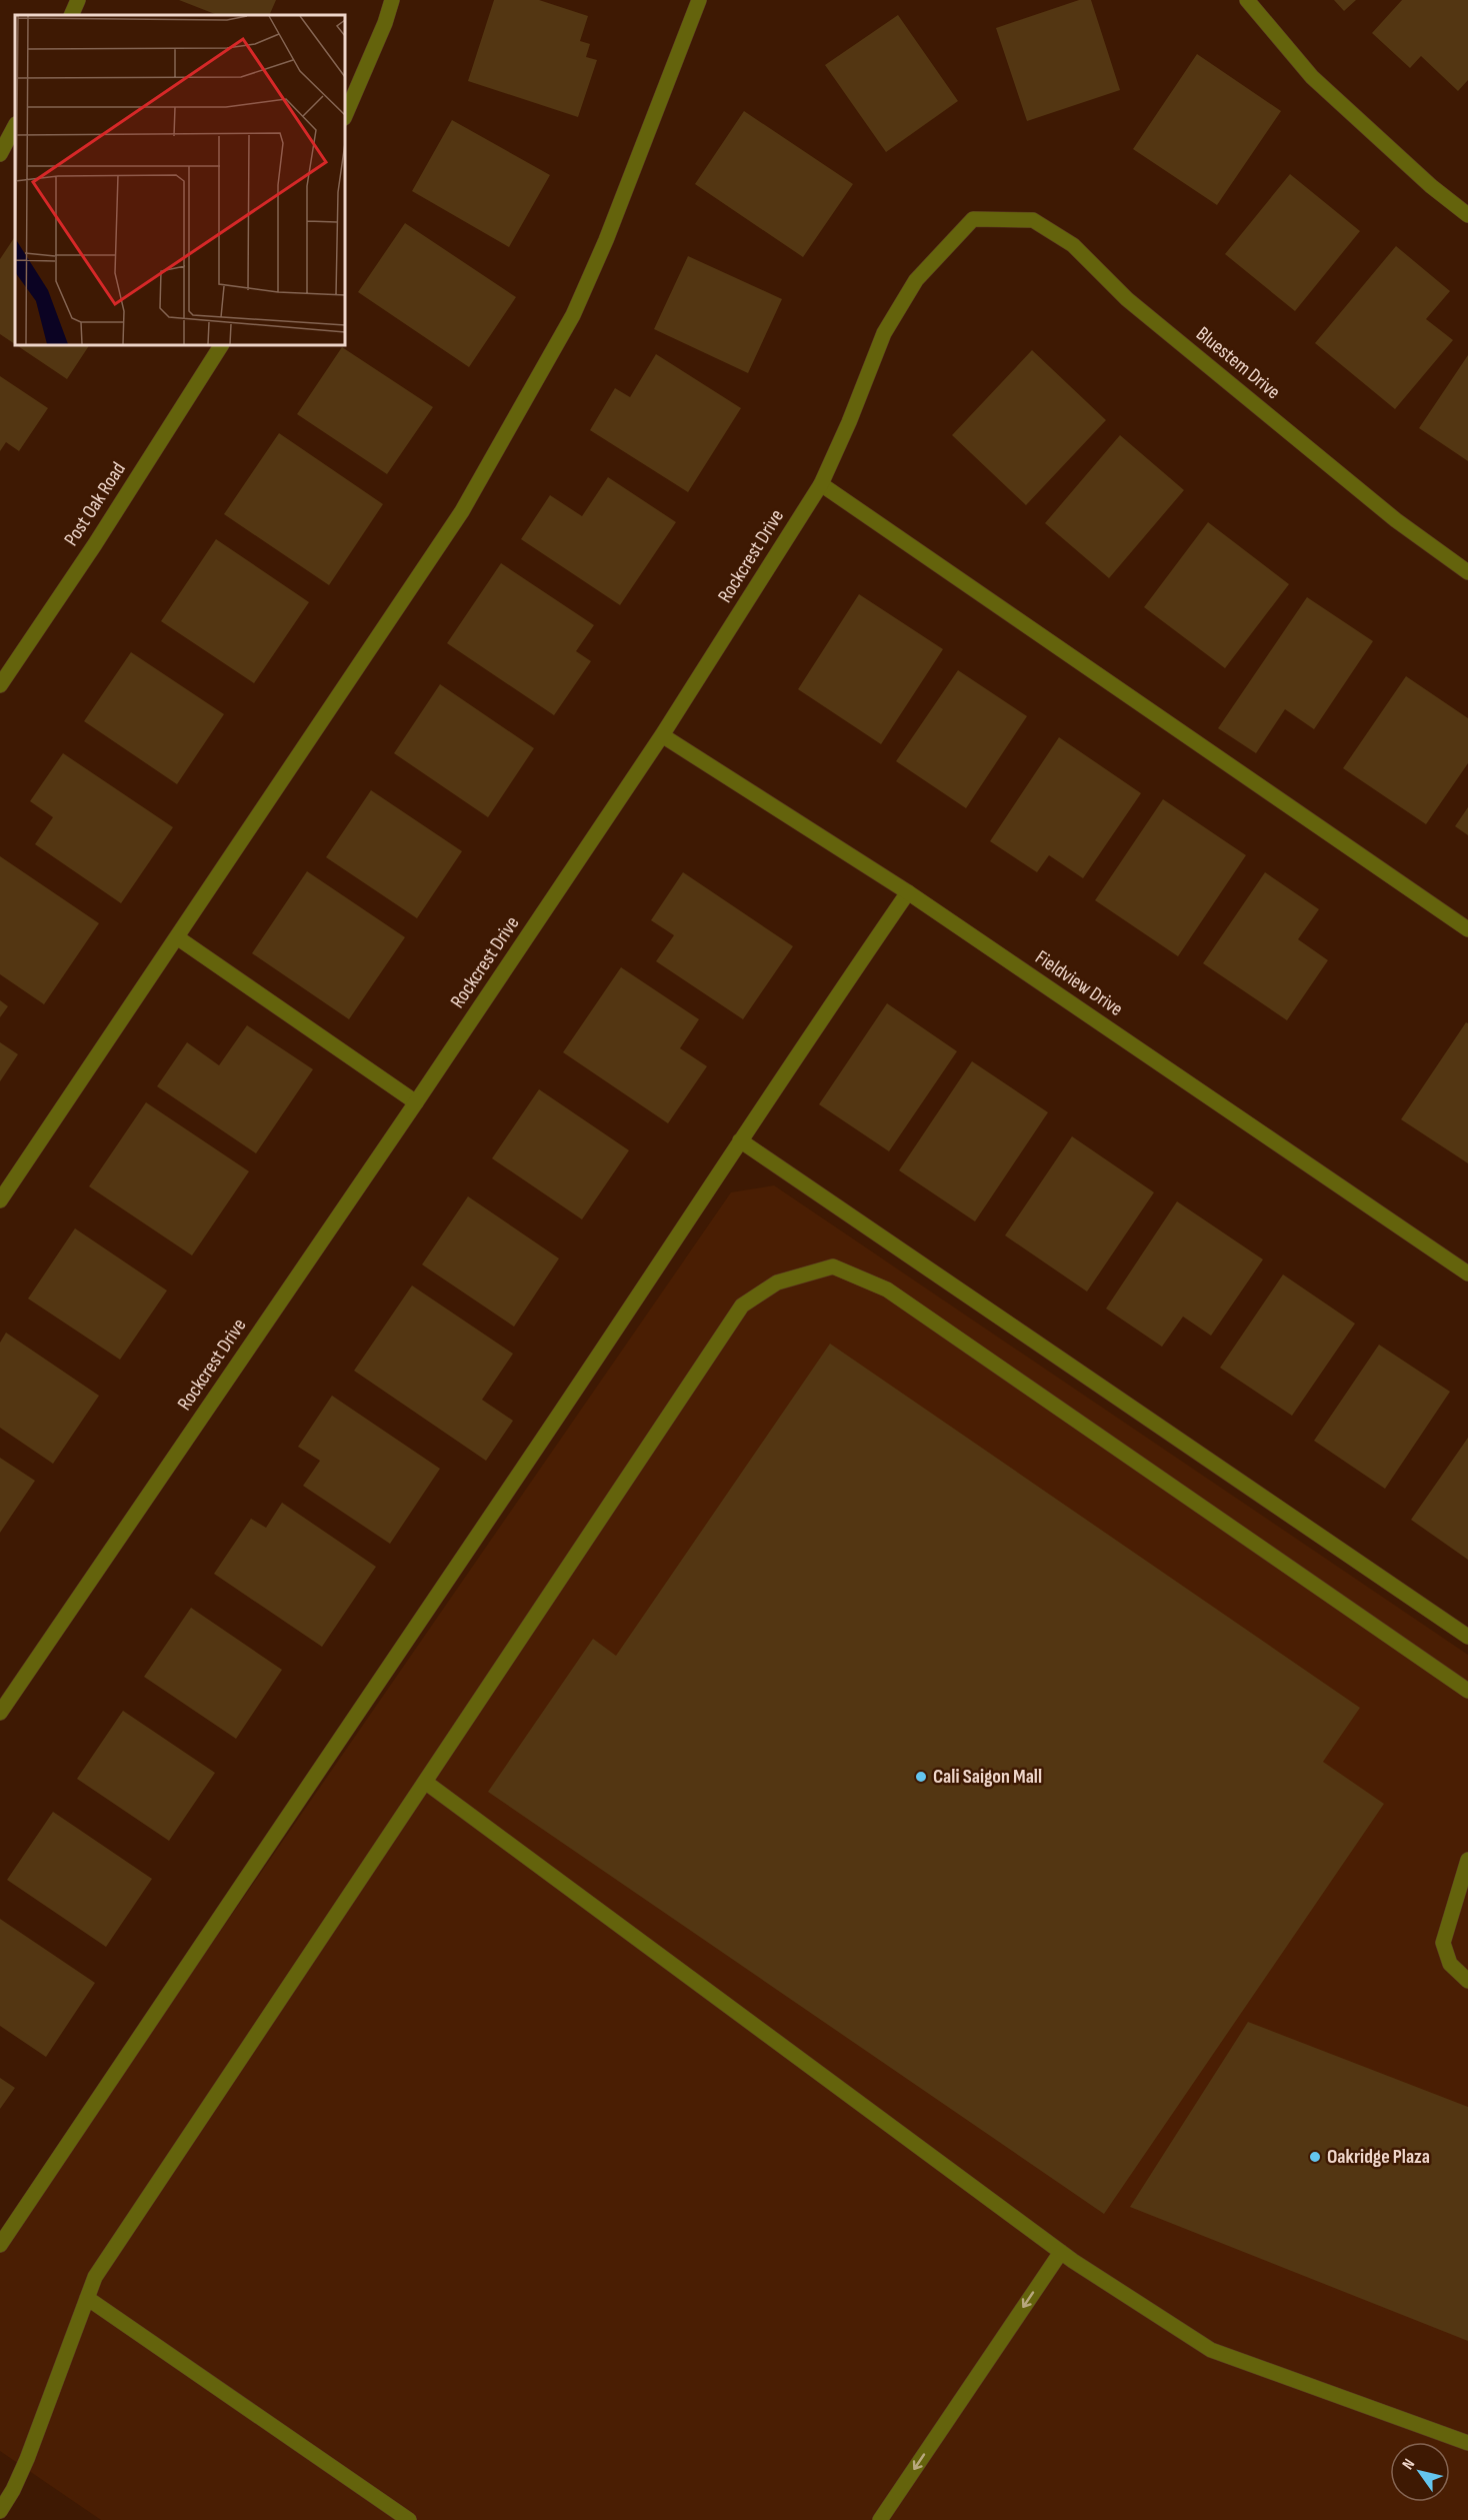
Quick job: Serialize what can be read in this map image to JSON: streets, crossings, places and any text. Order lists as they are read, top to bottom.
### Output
{
  "streets": {
    "street": [
      "Bluestem Drive",
      "Post Oak Road",
      "Rockcrest Drive",
      "Fieldview Drive"
    ]
  },
  "crossings": [
    ["Bluestem Drive", "Rockcrest Drive"],
    ["Rockcrest Drive", "Fieldview Drive"]
  ],
  "places": ["Cali Saigon Mall", "Oakridge Plaza"],
  "north": "top left"
}
